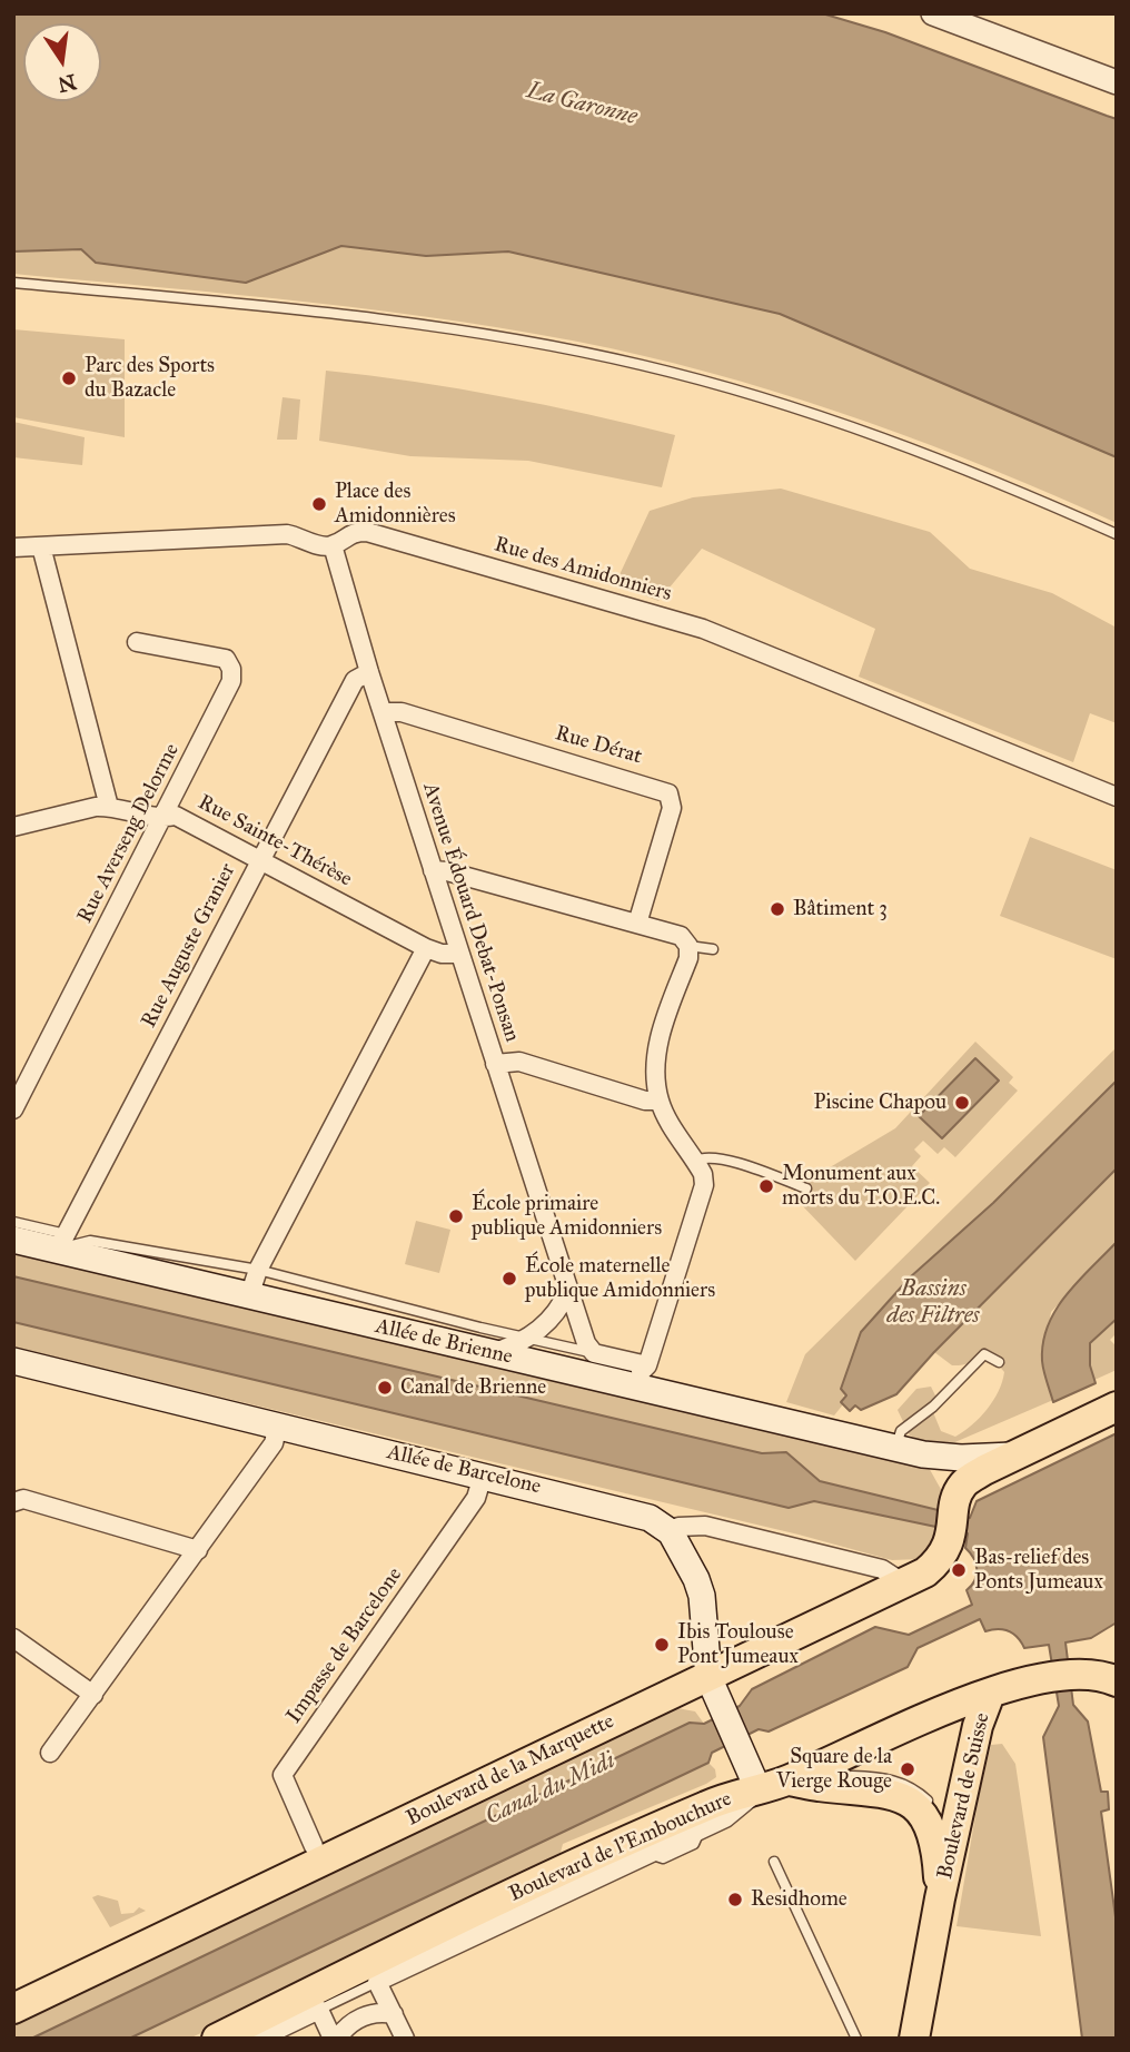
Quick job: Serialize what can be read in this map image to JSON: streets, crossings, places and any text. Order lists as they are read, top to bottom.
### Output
{
  "streets": {
    "main road": [
      "Allée de Brienne",
      "Allée de Barcelone",
      "Boulevard de la Marquette",
      "Boulevard de Suisse",
      "Boulevard de l'Embouchure"
    ],
    "street": [
      "Rue des Amidonniers",
      "Rue Dérat",
      "Rue Averseng Delorme",
      "Rue Sainte-Thérèse",
      "Avenue Édouard Debat-Ponsan",
      "Rue Auguste Granier",
      "Impasse de Barcelone"
    ]
  },
  "crossings": [
    ["Rue des Amidonniers", "Avenue Édouard Debat-Ponsan"],
    ["Rue Dérat", "Avenue Édouard Debat-Ponsan"],
    ["Rue Averseng Delorme", "Rue Sainte-Thérèse"],
    ["Rue Sainte-Thérèse", "Avenue Édouard Debat-Ponsan"],
    ["Rue Sainte-Thérèse", "Rue Auguste Granier"],
    ["Avenue Édouard Debat-Ponsan", "Rue Auguste Granier"],
    ["Avenue Édouard Debat-Ponsan", "Allée de Brienne"],
    ["Rue Auguste Granier", "Allée de Brienne"],
    ["Allée de Brienne", "Boulevard de la Marquette"],
    ["Allée de Barcelone", "Impasse de Barcelone"],
    ["Impasse de Barcelone", "Boulevard de la Marquette"],
    ["Boulevard de Suisse", "Boulevard de l'Embouchure"]
  ],
  "water": ["La Garonne", "Bassins des Filtres", "Canal du Midi"],
  "places": [
    "Parc des Sports du Bazacle",
    "Place des Amidonnières",
    "Bâtiment 3",
    "Piscine Chapou",
    "Monument aux morts du T.O.E.C.",
    "École primaire publique Amidonniers",
    "École maternelle publique Amidonniers",
    "Canal de Brienne",
    "Bas-relief des Ponts Jumeaux",
    "Ibis Toulouse Pont Jumeaux",
    "Square de la Vierge Rouge",
    "Residhome"
  ],
  "north": "bottom"
}
